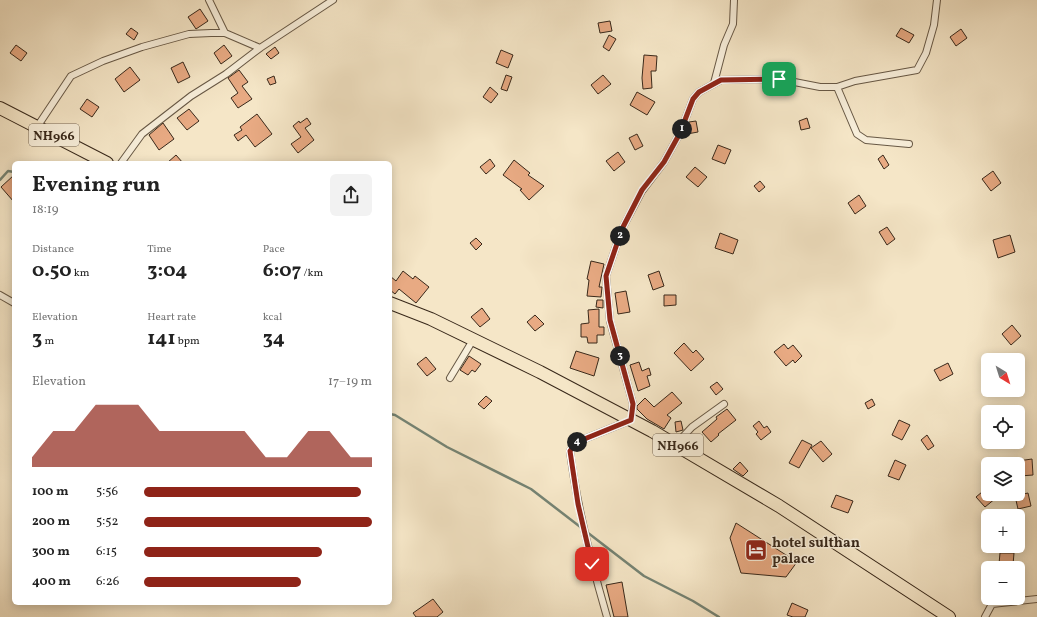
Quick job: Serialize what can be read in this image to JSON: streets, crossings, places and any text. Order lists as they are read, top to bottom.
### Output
{
  "streets": {
    "highway": ["NH966"]
  },
  "places": {
    "hotel": ["hotel sulthan palace"]
  },
  "north": "bottom right",
  "page": {
    "pins": [
      "1",
      "2",
      "3",
      "4"
    ],
    "heading": ["Evening run", "18:19"],
    "stats": [
      ["Distance", "0.50 km"],
      ["Time", "3:04"],
      ["Pace", "6:07 /km"],
      ["Elevation", "3 m"],
      ["Heart rate", "141 bpm"],
      ["kcal", "34"]
    ],
    "map_buttons": ["+", "−"],
    "chart": ["Elevation", "17–19 m"],
    "list": [
      {
        "name": "100 m",
        "note": "5:56"
      },
      {
        "name": "200 m",
        "note": "5:52"
      },
      {
        "name": "300 m",
        "note": "6:15"
      },
      {
        "name": "400 m",
        "note": "6:26"
      }
    ]
  }
}
